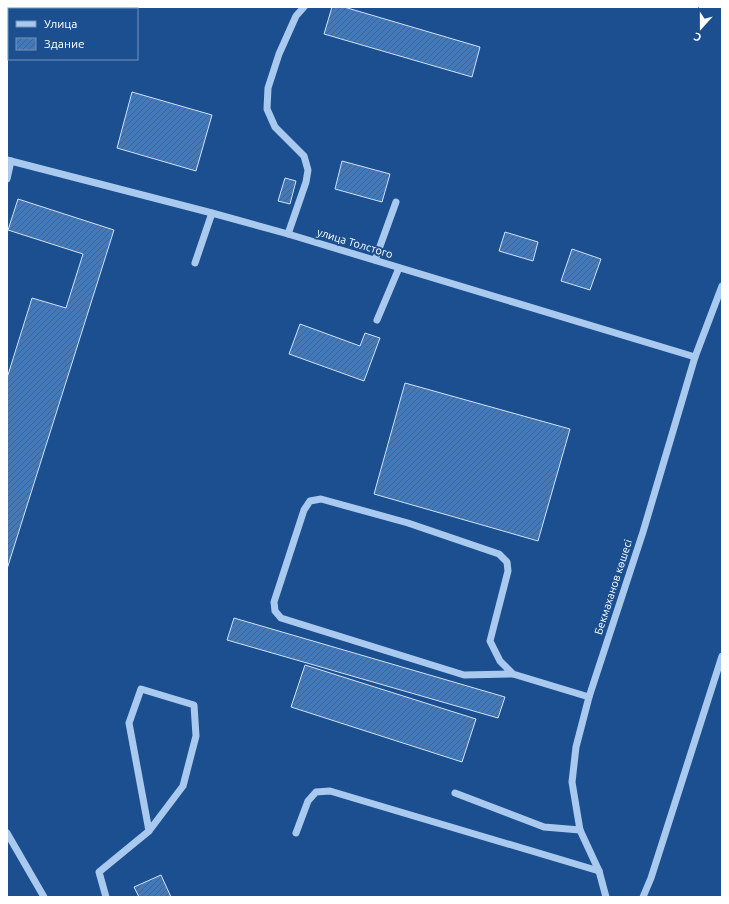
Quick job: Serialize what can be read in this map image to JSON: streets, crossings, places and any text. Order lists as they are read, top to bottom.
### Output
{
  "streets": {
    "street": ["улица Толстого", "Бекмаханов көшесі"]
  },
  "crossings": [
    ["улица Толстого", "Бекмаханов көшесі"]
  ],
  "legend": ["Улица", "Здание"],
  "north": "bottom"
}
